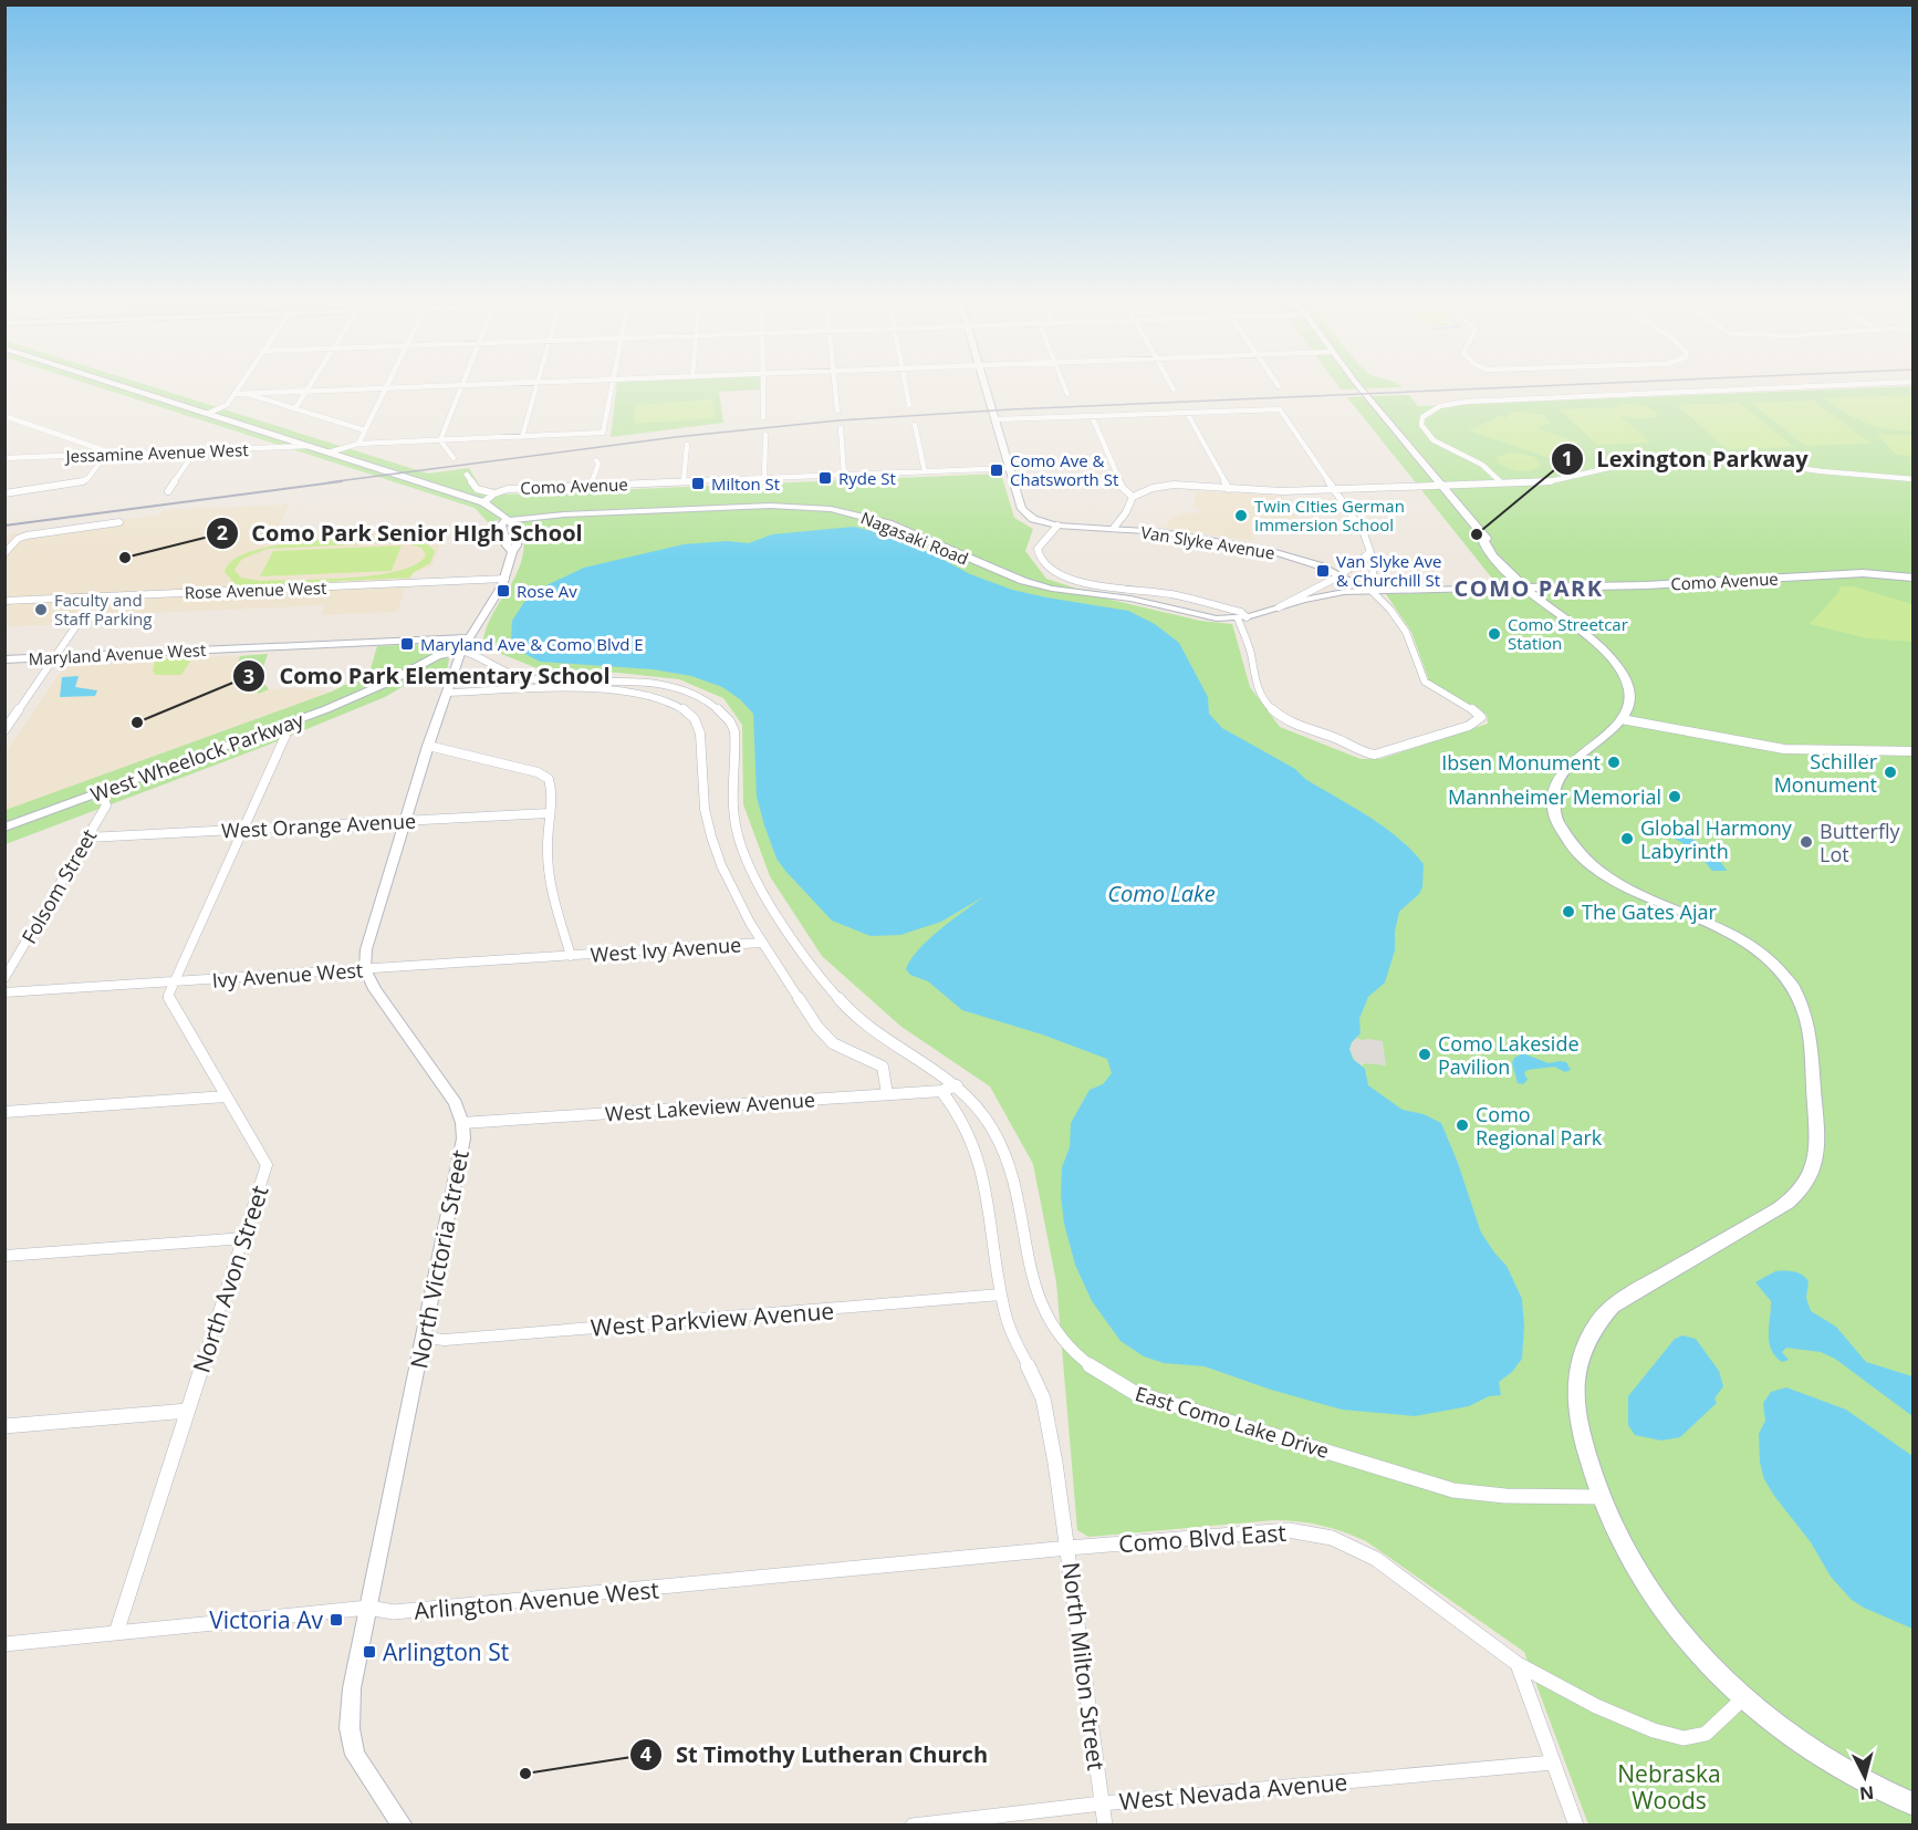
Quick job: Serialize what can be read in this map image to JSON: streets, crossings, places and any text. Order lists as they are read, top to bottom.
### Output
{
  "streets": {
    "main road": ["Como Avenue"],
    "street": [
      "Jessamine Avenue West",
      "Nagasaki Road",
      "Van Slyke Avenue",
      "Rose Avenue West",
      "Maryland Avenue West",
      "West Wheelock Parkway",
      "West Orange Avenue",
      "Folsom Street",
      "West Ivy Avenue",
      "Ivy Avenue West",
      "West Lakeview Avenue",
      "North Victoria Street",
      "North Avon Street",
      "West Parkview Avenue",
      "East Como Lake Drive",
      "Como Blvd East",
      "Arlington Avenue West",
      "North Milton Street",
      "West Nevada Avenue"
    ]
  },
  "crossings": [
    ["Como Avenue", "Van Slyke Avenue"],
    ["West Wheelock Parkway", "Folsom Street"],
    ["West Wheelock Parkway", "East Como Lake Drive"],
    ["West Orange Avenue", "Folsom Street"],
    ["West Ivy Avenue", "Ivy Avenue West"],
    ["Ivy Avenue West", "North Victoria Street"],
    ["Ivy Avenue West", "North Avon Street"],
    ["West Lakeview Avenue", "North Victoria Street"],
    ["West Lakeview Avenue", "East Como Lake Drive"],
    ["North Victoria Street", "West Parkview Avenue"],
    ["North Victoria Street", "Arlington Avenue West"],
    ["North Avon Street", "Arlington Avenue West"],
    ["Como Blvd East", "Arlington Avenue West"],
    ["Como Blvd East", "North Milton Street"],
    ["Arlington Avenue West", "North Milton Street"],
    ["North Milton Street", "West Nevada Avenue"]
  ],
  "districts": ["COMO PARK"],
  "water": ["Como Lake"],
  "parks": ["Nebraska Woods"],
  "places": {
    "transit": [
      "Como Ave & Chatsworth St",
      "Ryde St",
      "Milton St",
      "Van Slyke Ave & Churchill St",
      "Rose Av",
      "Maryland Ave & Como Blvd E",
      "Victoria Av",
      "Arlington St"
    ],
    "other": [
      "Twin CIties German Immersion School",
      "Lexington Parkway",
      "Como Park Senior HIgh School",
      "Faculty and Staff Parking",
      "Como Streetcar Station",
      "Como Park Elementary School",
      "Ibsen Monument",
      "Schiller Monument",
      "Mannheimer Memorial",
      "Global Harmony Labyrinth",
      "Butterfly Lot",
      "The Gates Ajar",
      "Como Lakeside Pavilion",
      "Como Regional Park",
      "St Timothy Lutheran Church"
    ]
  },
  "north": "bottom"
}
